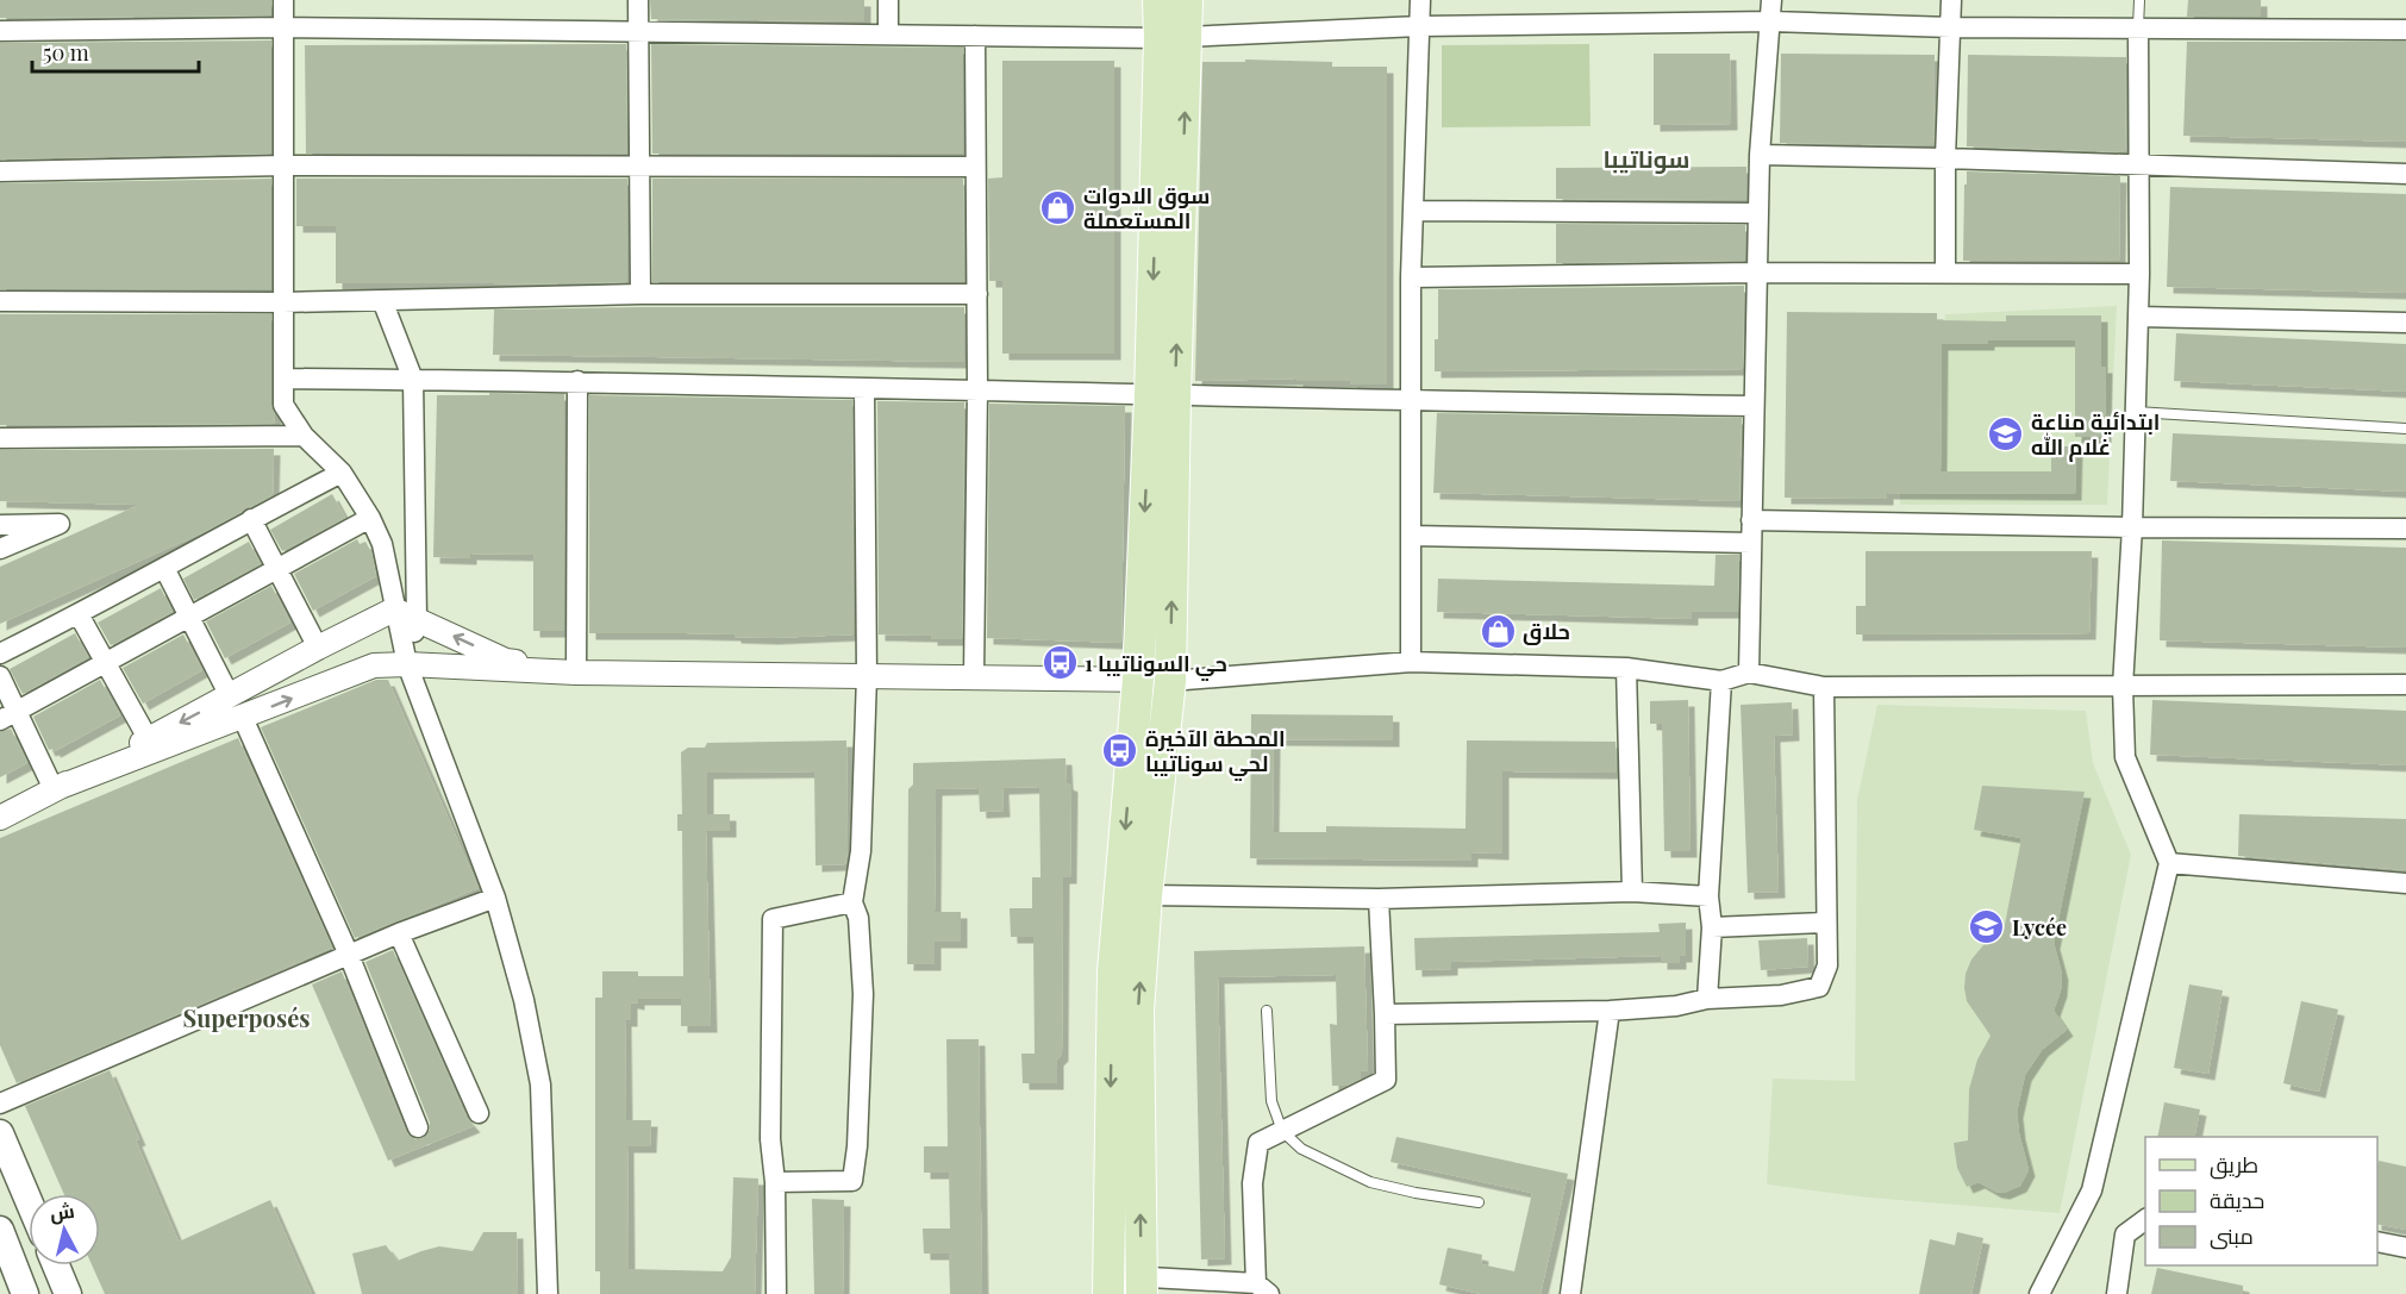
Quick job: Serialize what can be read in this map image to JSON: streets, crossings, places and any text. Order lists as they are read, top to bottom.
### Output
{
  "districts": ["سوناتيبا", "Superposés"],
  "places": {
    "shop": ["سوق الادوات المستعملة", "حلاق"],
    "school or university": ["ابتدائية مناعة غلام الله", "Lycée"],
    "bus stop": ["حي السوناتيبا 1", "المحطة الآخيرة لحي سوناتيبا"]
  },
  "legend": ["طريق", "حديقة", "مبنى"],
  "scale_bar": "50 m",
  "north": "top"
}
